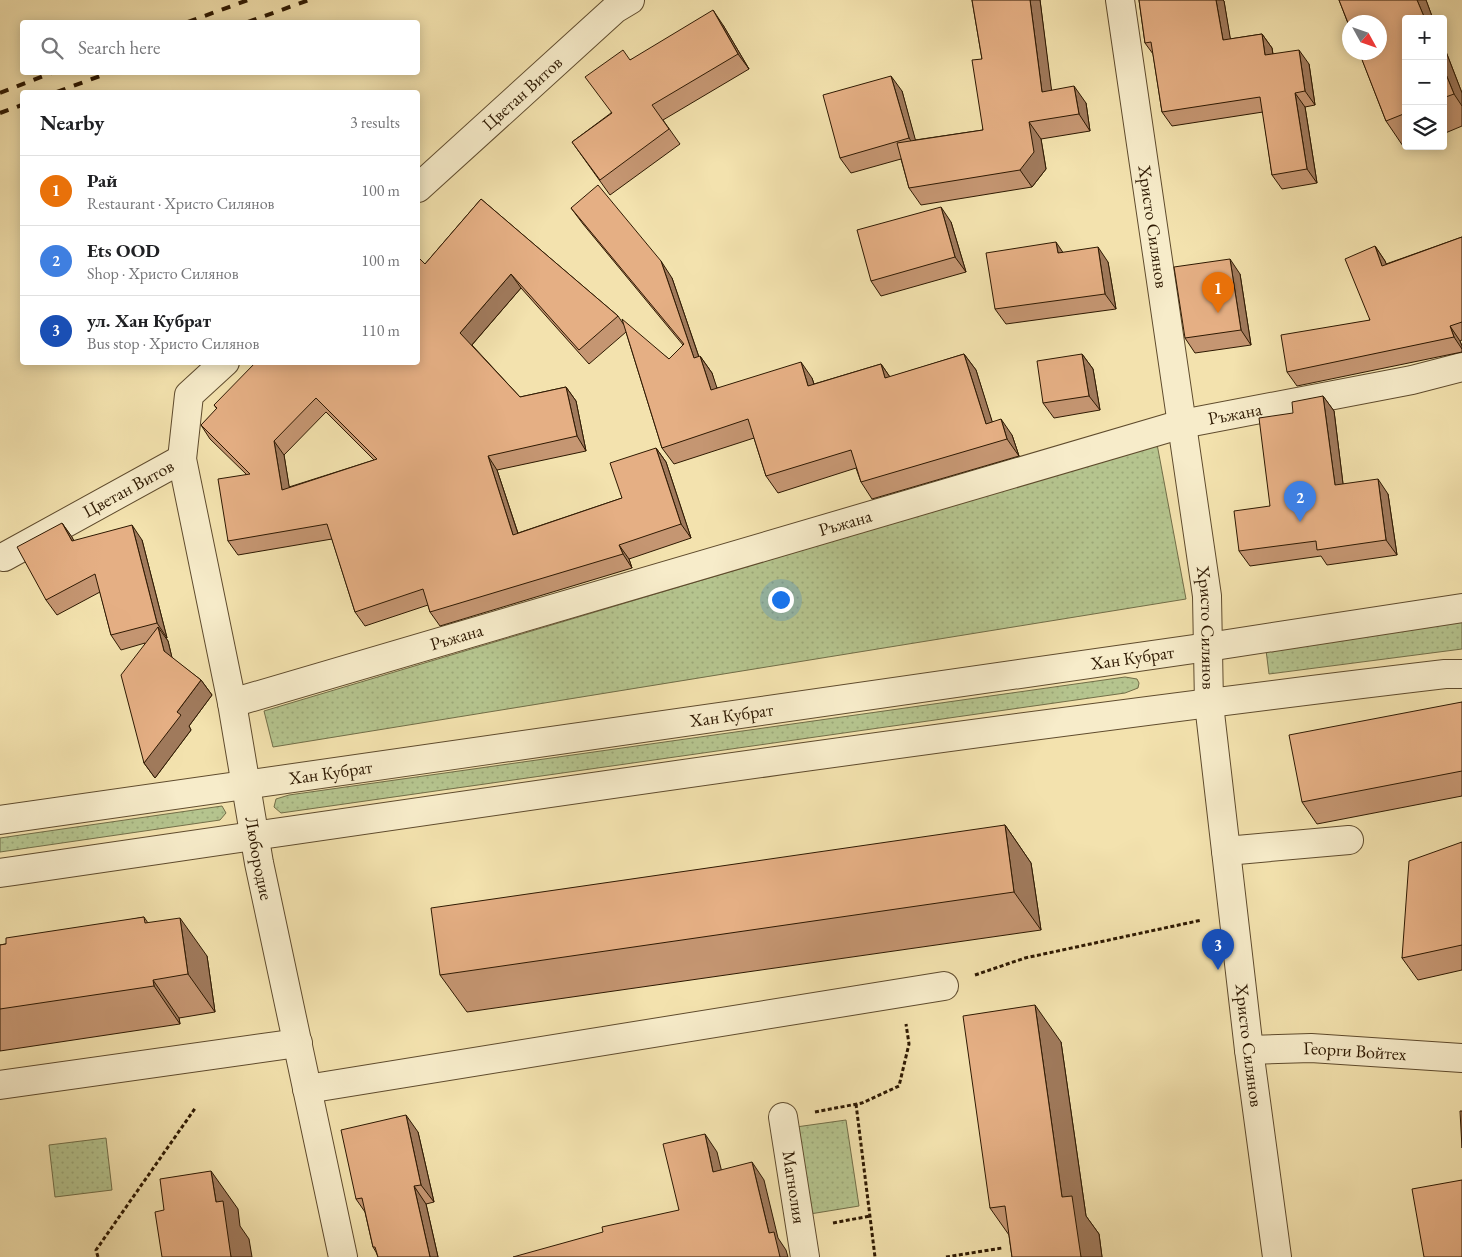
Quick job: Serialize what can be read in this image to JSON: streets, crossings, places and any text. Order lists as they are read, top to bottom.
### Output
{
  "streets": {
    "street": [
      "Цветан Витов",
      "Христо Силянов",
      "Ръжана",
      "Хан Кубрат",
      "Любородие",
      "Георги Войтех",
      "Магнолия"
    ]
  },
  "crossings": [
    ["Цветан Витов", "Любородие"],
    ["Христо Силянов", "Ръжана"],
    ["Христо Силянов", "Хан Кубрат"],
    ["Христо Силянов", "Георги Войтех"],
    ["Ръжана", "Любородие"],
    ["Хан Кубрат", "Любородие"]
  ],
  "north": "bottom right",
  "page": {
    "map_buttons": ["+", "−"],
    "search": "Search here",
    "heading": ["Nearby", "3 results"],
    "list": [
      {
        "mark": "1",
        "name": "Рай",
        "note": "Restaurant · Христо Силянов",
        "value": "100 m"
      },
      {
        "mark": "2",
        "name": "Ets OOD",
        "note": "Shop · Христо Силянов",
        "value": "100 m"
      },
      {
        "mark": "3",
        "name": "ул. Хан Кубрат",
        "note": "Bus stop · Христо Силянов",
        "value": "110 m"
      }
    ],
    "pins": ["1", "2", "3"]
  }
}
